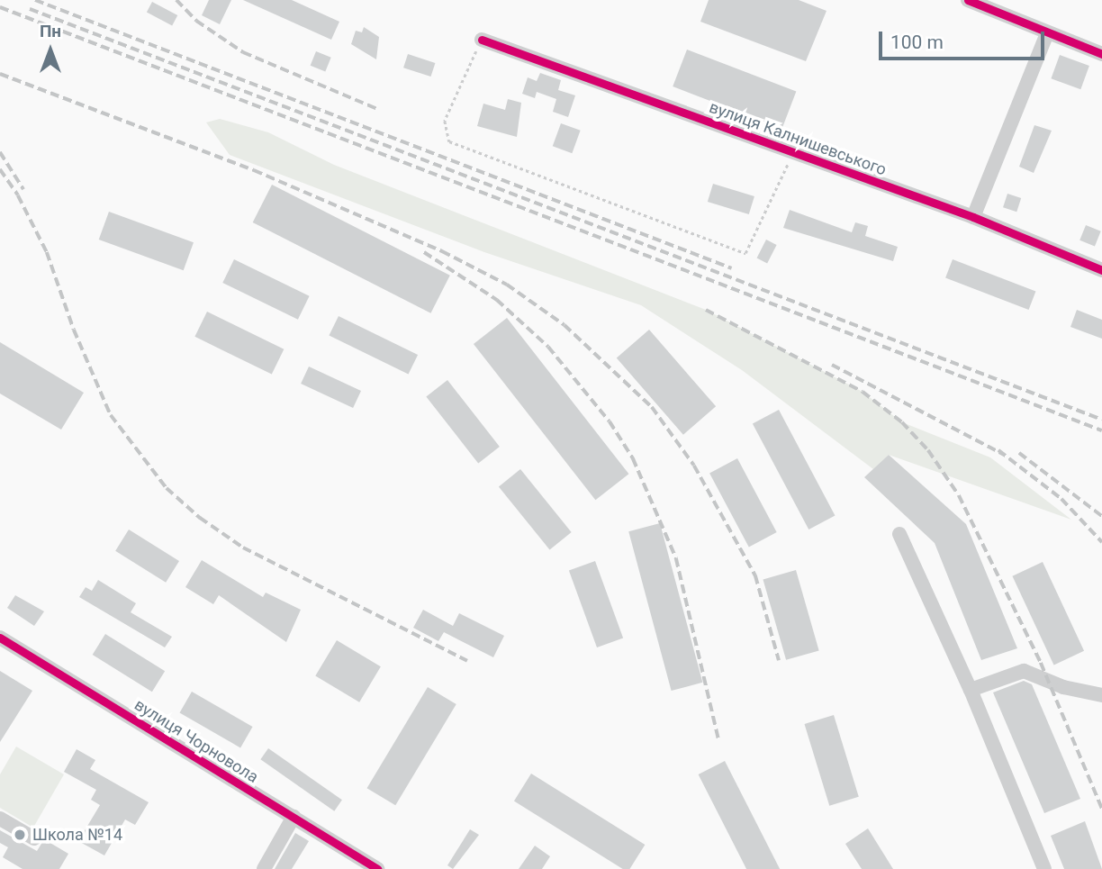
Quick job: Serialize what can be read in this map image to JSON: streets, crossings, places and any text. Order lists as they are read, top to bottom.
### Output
{
  "streets": {
    "street": ["вулиця Калнишевського", "вулиця Чорновола"]
  },
  "places": ["Школа №14"],
  "scale_bar": "100 m",
  "north": "top"
}
